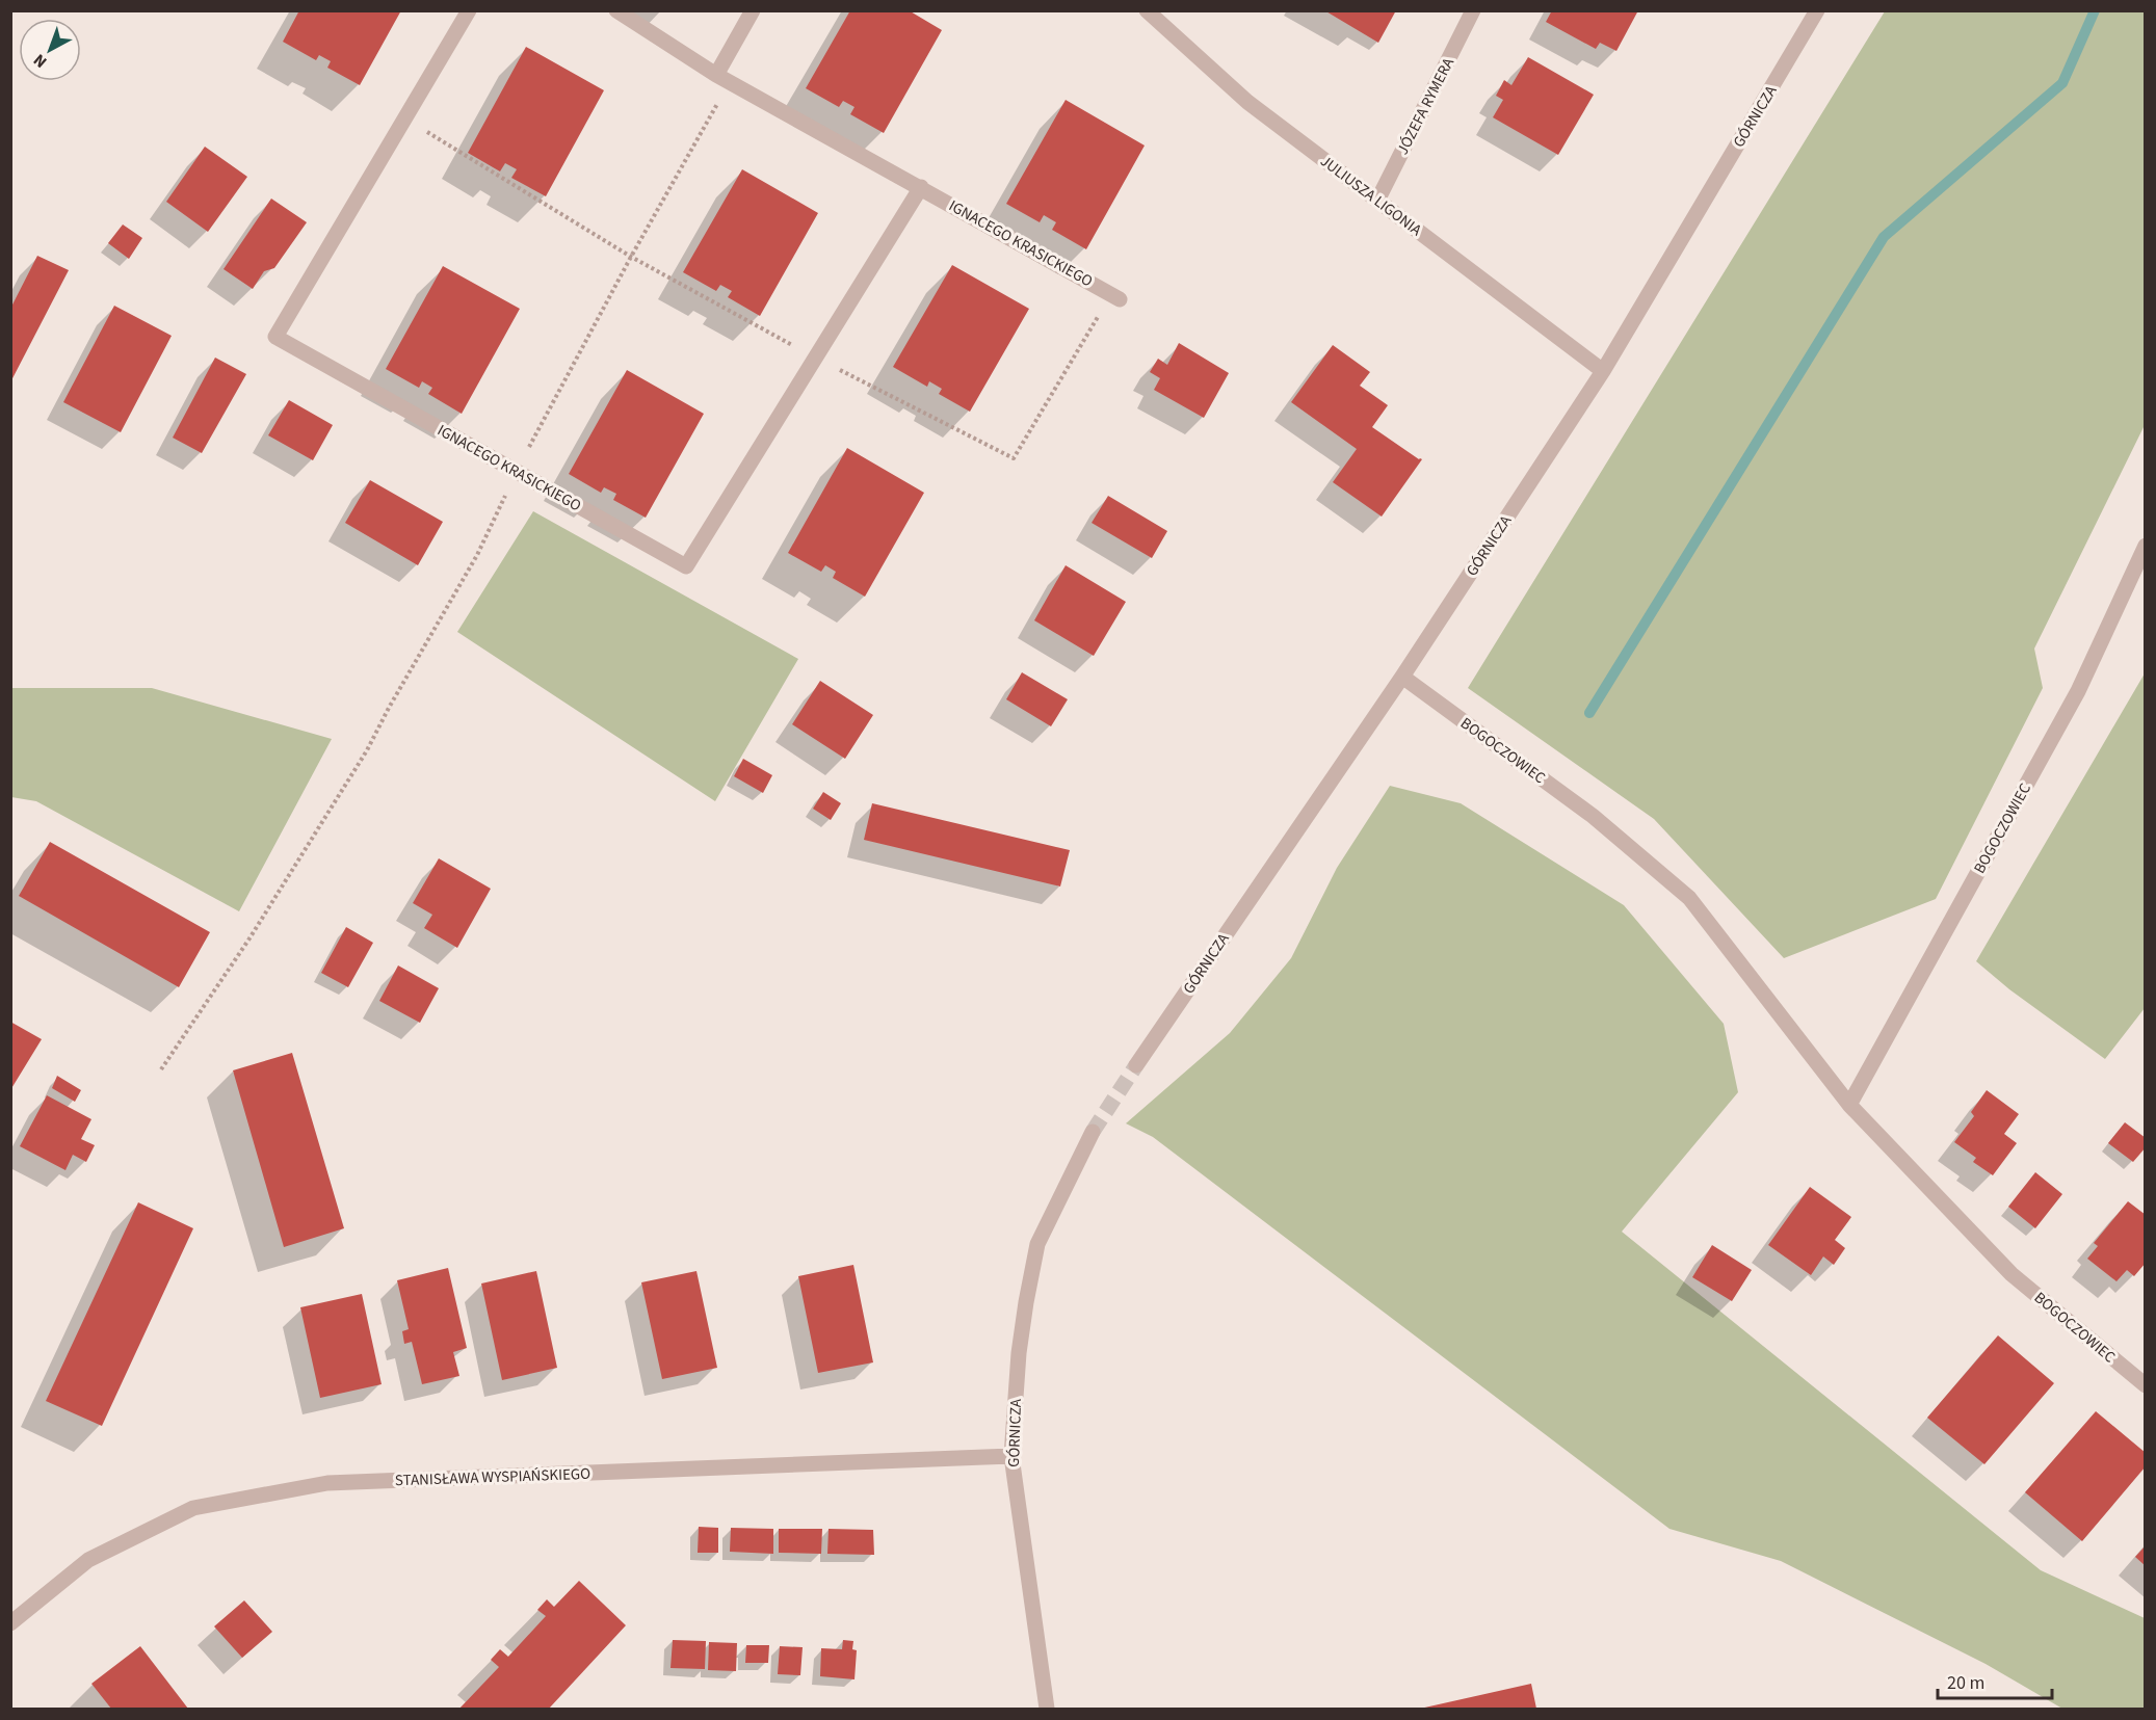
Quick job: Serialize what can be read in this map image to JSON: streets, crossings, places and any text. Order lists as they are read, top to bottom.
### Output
{
  "streets": {
    "street": [
      "JÓZEFA RYMERA",
      "GÓRNICZA",
      "JULIUSZA LIGONIA",
      "IGNACEGO KRASICKIEGO",
      "BOGOCZOWIEC",
      "STANISŁAWA WYSPIAŃSKIEGO"
    ]
  },
  "crossings": [
    ["JÓZEFA RYMERA", "JULIUSZA LIGONIA"],
    ["GÓRNICZA", "JULIUSZA LIGONIA"],
    ["GÓRNICZA", "BOGOCZOWIEC"],
    ["GÓRNICZA", "STANISŁAWA WYSPIAŃSKIEGO"]
  ],
  "scale_bar": "20 m",
  "north": "bottom left"
}
